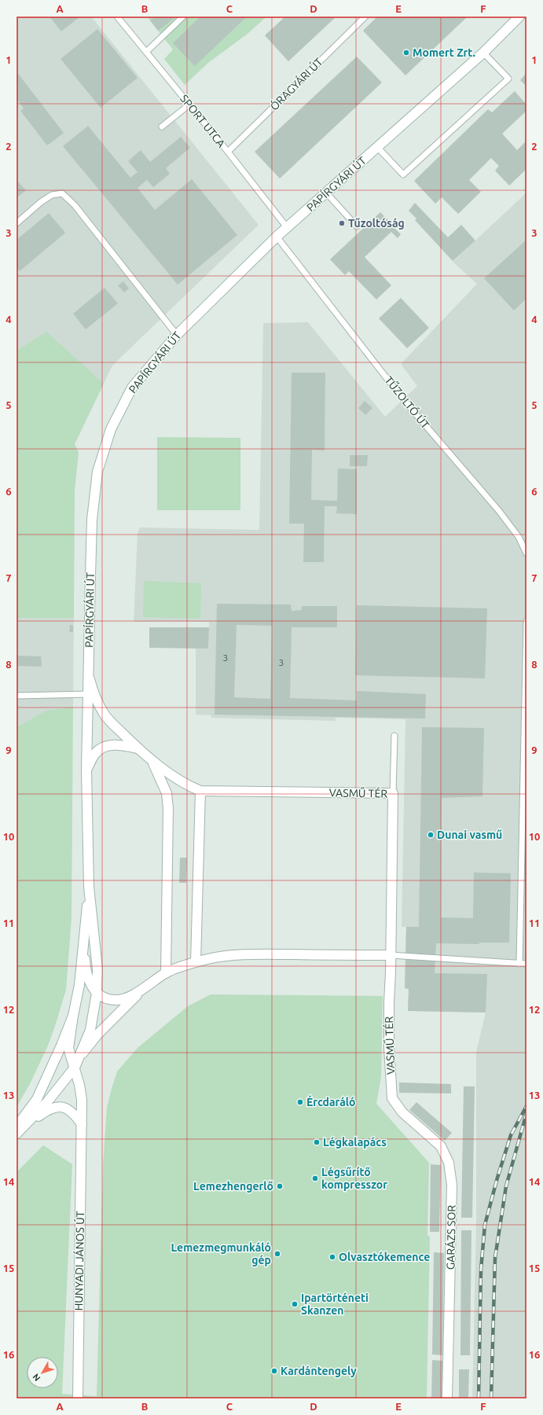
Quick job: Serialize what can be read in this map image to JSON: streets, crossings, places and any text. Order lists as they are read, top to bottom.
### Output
{
  "streets": {
    "street": [
      "PAPÍRGYÁRI ÚT",
      "VASMŰ TÉR",
      "GARÁZS SOR",
      "HUNYADI JÁNOS ÚT"
    ],
    "lane": ["ÓRAGYÁRI ÚT", "SPORT UTCA", "TŰZOLTÓ ÚT"]
  },
  "crossings": [
    ["ÓRAGYÁRI ÚT", "SPORT UTCA"],
    ["SPORT UTCA", "PAPÍRGYÁRI ÚT"],
    ["PAPÍRGYÁRI ÚT", "TŰZOLTÓ ÚT"],
    ["PAPÍRGYÁRI ÚT", "VASMŰ TÉR"],
    ["VASMŰ TÉR", "GARÁZS SOR"]
  ],
  "places": [
    "Momert Zrt.",
    "Tűzoltóság",
    "Dunai vasmű",
    "Ércdaráló",
    "Légkalapács",
    "Légsűrítő kompresszor",
    "Lemezhengerlő",
    "Lemezmegmunkáló gép",
    "Olvasztókemence",
    "Ipartörténeti Skanzen",
    "Kardántengely"
  ],
  "house_numbers": ["3", "3"],
  "north": "bottom left",
  "grid": {
    "columns": [
      "A",
      "B",
      "C",
      "D",
      "E",
      "F"
    ],
    "rows": [
      "1",
      "2",
      "3",
      "4",
      "5",
      "6",
      "7",
      "8",
      "9",
      "10",
      "11",
      "12",
      "13",
      "14",
      "15",
      "16"
    ]
  }
}
